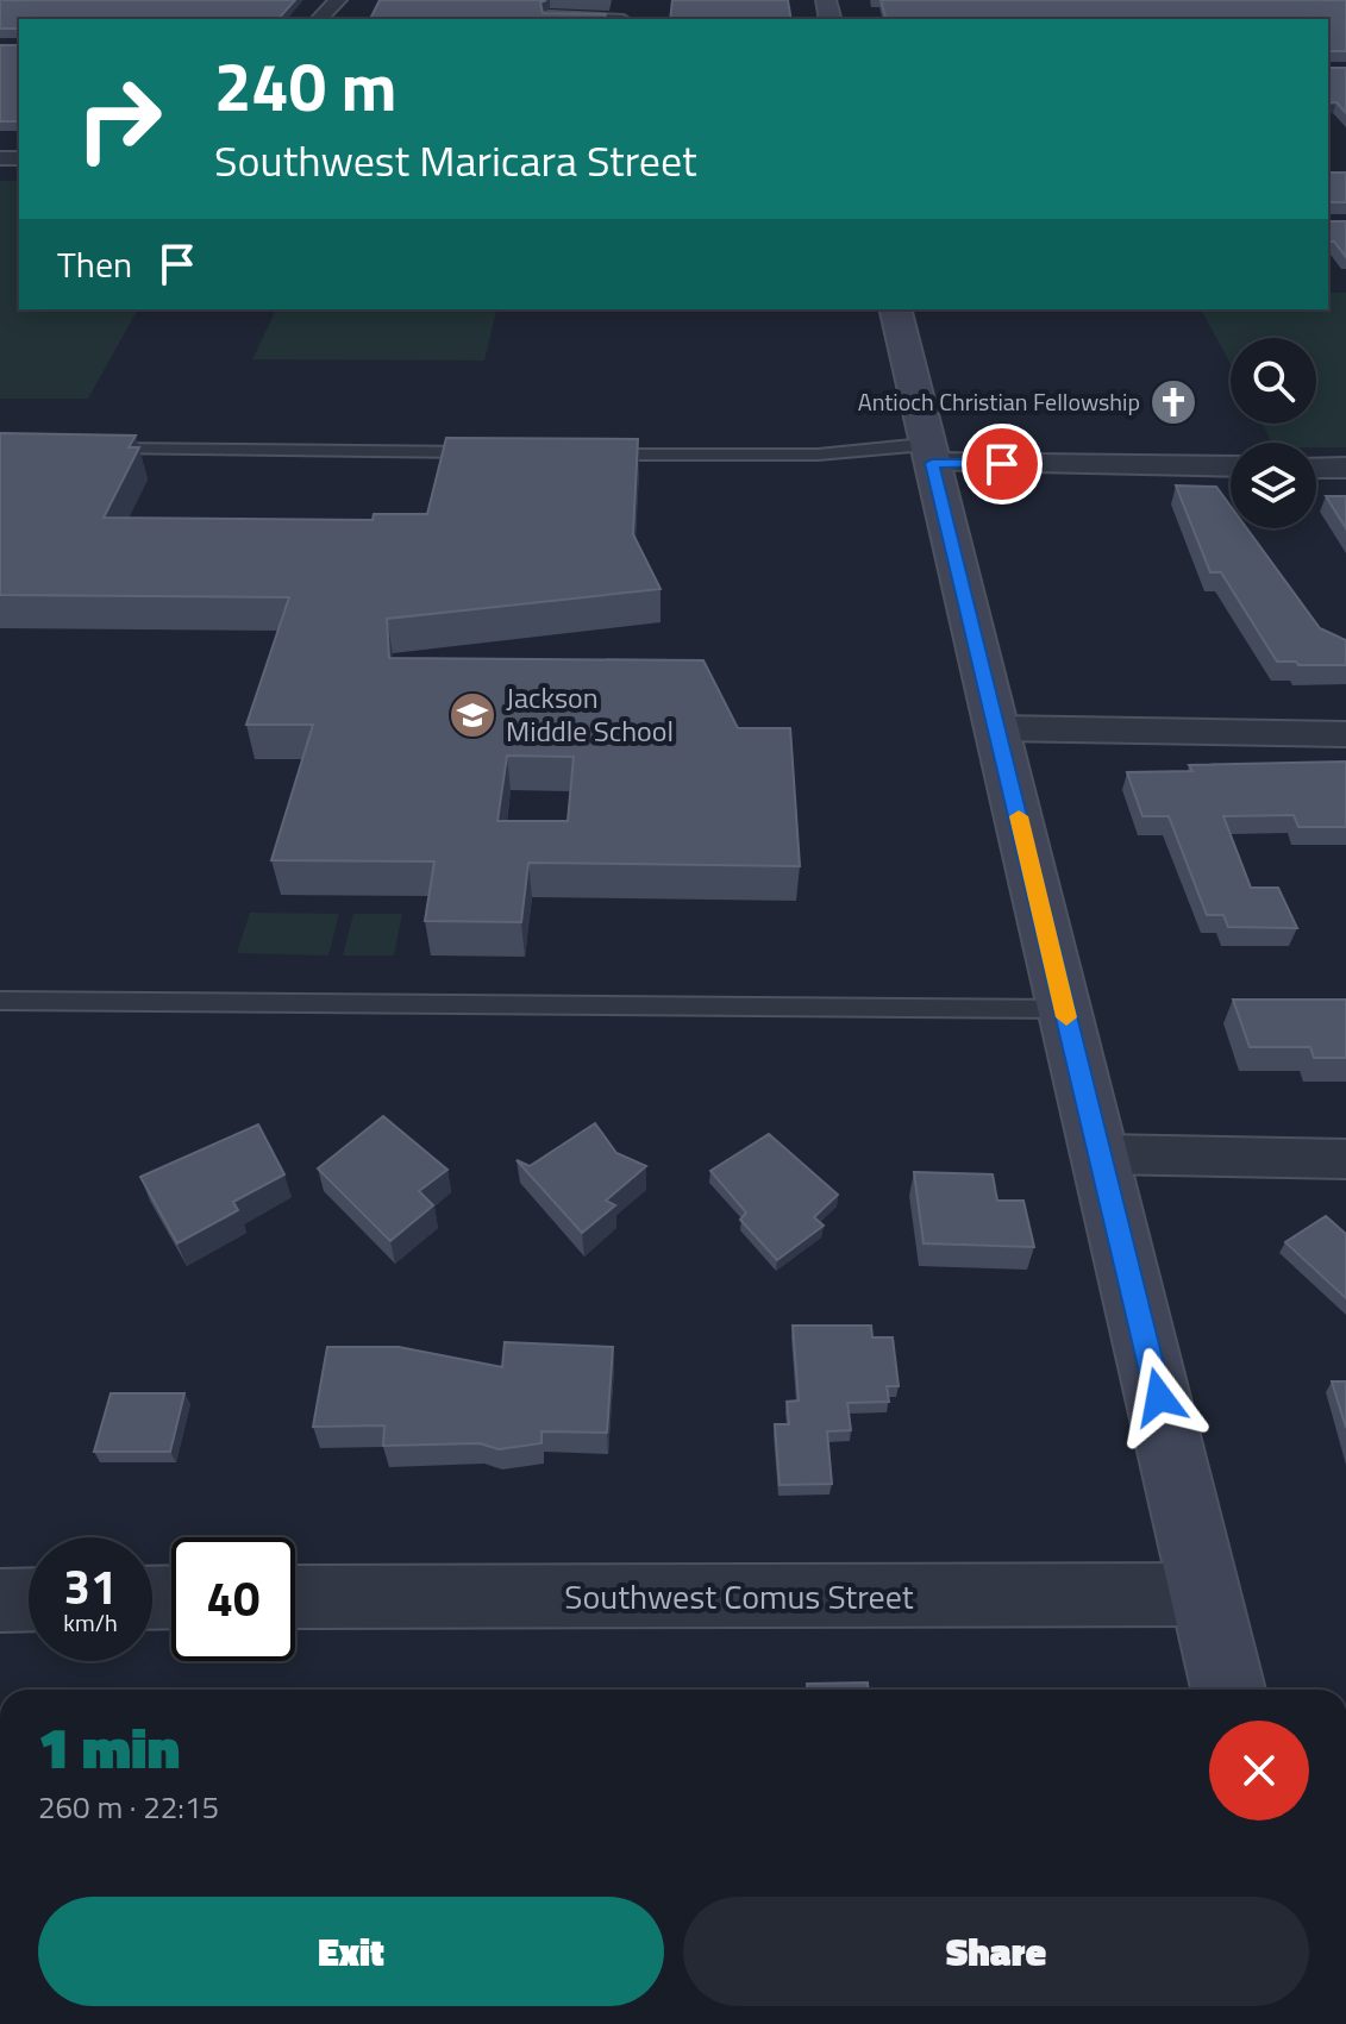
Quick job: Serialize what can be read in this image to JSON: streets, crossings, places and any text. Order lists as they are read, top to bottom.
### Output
{
  "streets": {
    "street": ["Southwest Comus Street"]
  },
  "places": {
    "church": ["Antioch Christian Fellowship"],
    "school or university": ["Jackson Middle School"]
  },
  "page": {
    "turn": ["240 m", "Southwest Maricara Street"],
    "then": "Then",
    "speed": "31 km/h",
    "limit": "40",
    "heading": ["1 min", "260 m · 22:15"],
    "buttons": ["Exit", "Share"]
  }
}
